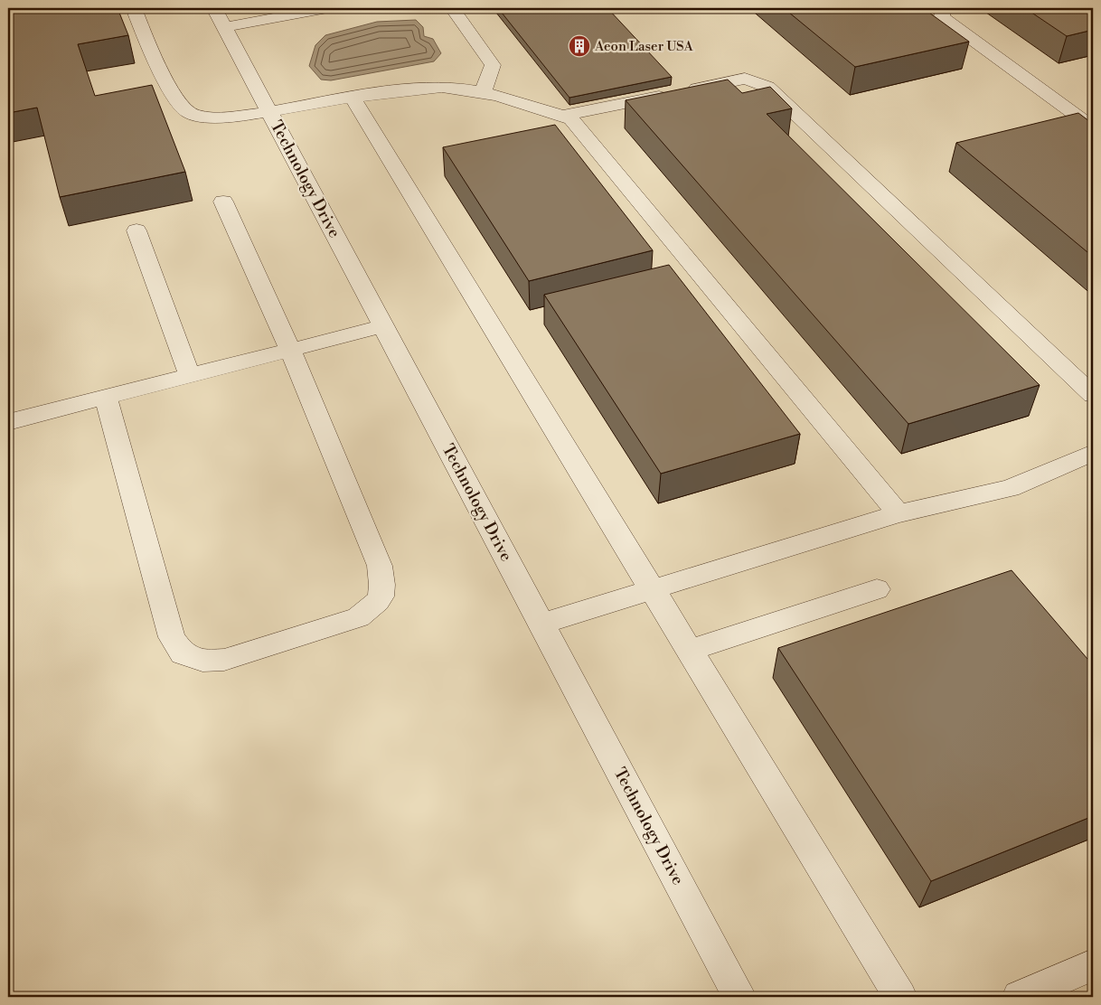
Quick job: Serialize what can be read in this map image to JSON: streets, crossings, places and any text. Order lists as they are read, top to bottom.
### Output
{
  "streets": {
    "street": ["Technology Drive"]
  },
  "places": {
    "building": ["Aeon Laser USA"]
  }
}
